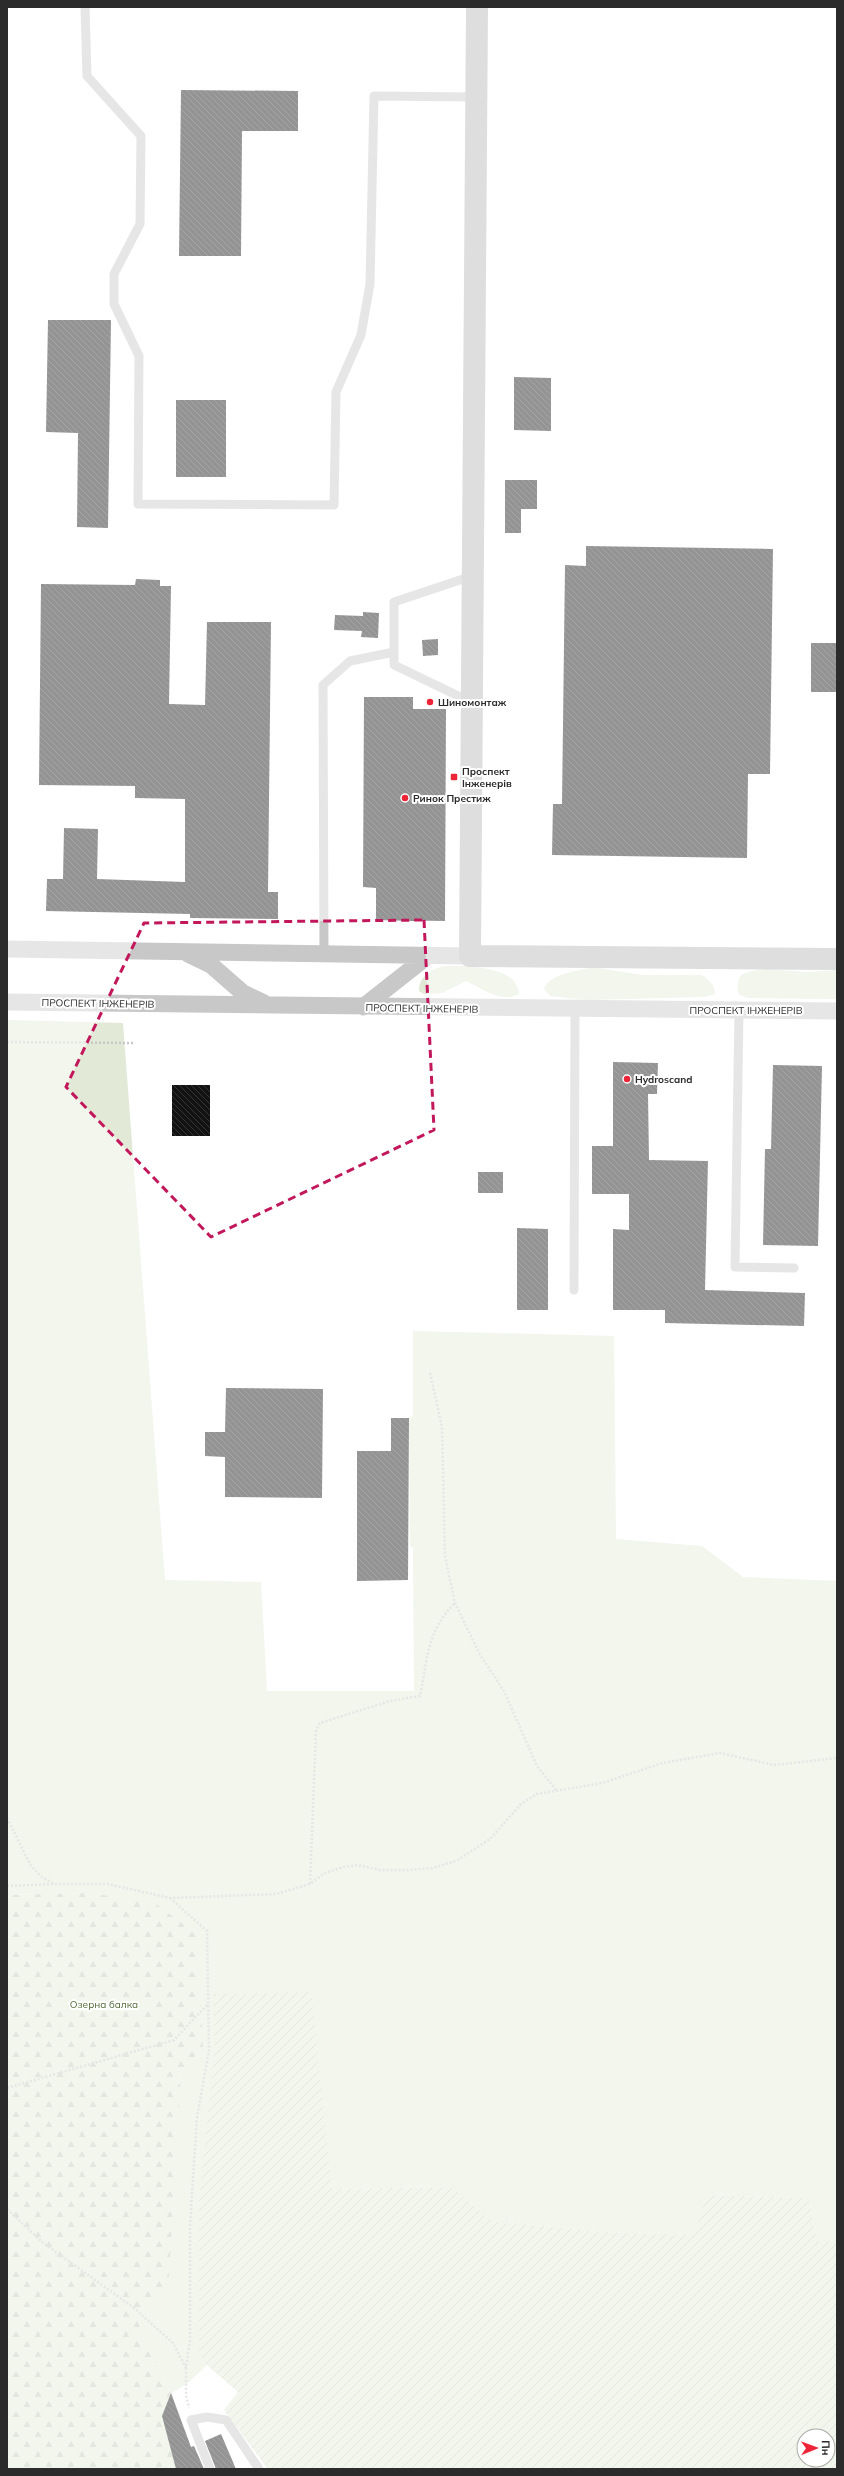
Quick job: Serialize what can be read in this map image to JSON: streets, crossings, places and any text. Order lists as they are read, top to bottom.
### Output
{
  "streets": {
    "street": ["ПРОСПЕКТ ІНЖЕНЕРІВ"]
  },
  "parks": ["Озерна балка"],
  "places": {
    "other": ["Шиномонтаж", "Ринок Престиж", "Hydroscand"],
    "transit": ["Проспект Інженерів"]
  },
  "north": "right"
}
